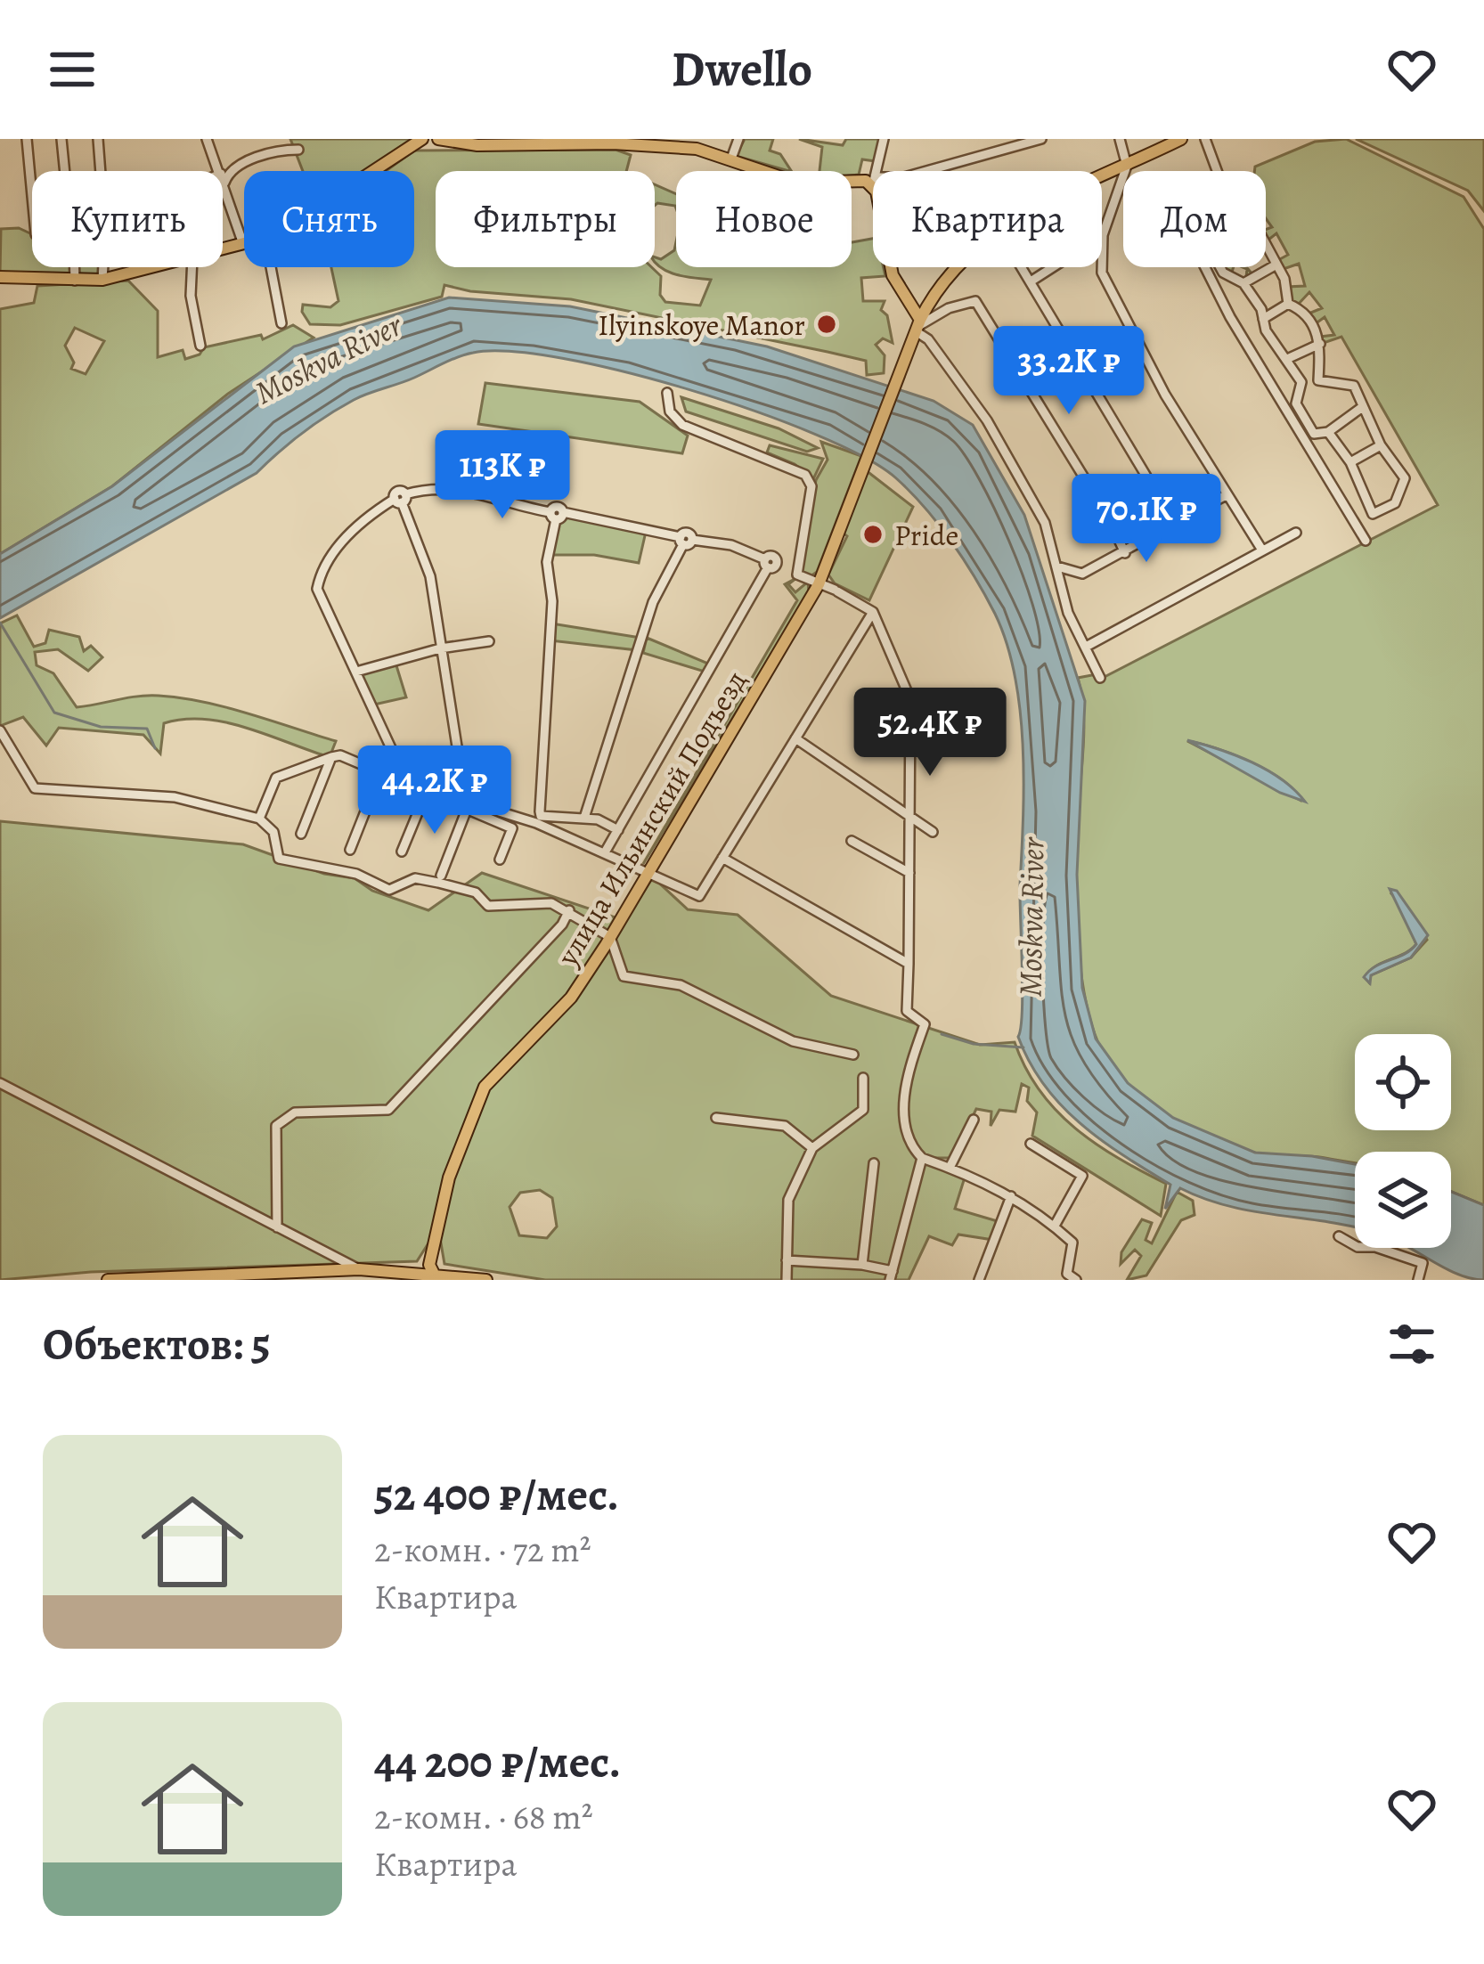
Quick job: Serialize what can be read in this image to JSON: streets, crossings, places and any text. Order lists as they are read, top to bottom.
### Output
{
  "streets": {
    "main road": ["улица Ильинский Подъезд"]
  },
  "water": ["Moskva River"],
  "places": ["Ilyinskoye Manor", "Pride"],
  "page": {
    "header": "Dwello",
    "chip": [
      "Купить",
      "Снять",
      "Фильтры",
      "Новое",
      "Квартира",
      "Дом"
    ],
    "price": [
      "33.2K ₽",
      "113K ₽",
      "70.1K ₽",
      "52.4K ₽",
      "44.2K ₽"
    ],
    "heading": "Объектов: 5",
    "list": [
      {
        "name": "52 400 ₽/мес.",
        "note": "2-комн. · 72 m² · Квартира"
      },
      {
        "name": "44 200 ₽/мес.",
        "note": "2-комн. · 68 m² · Квартира"
      }
    ]
  }
}
